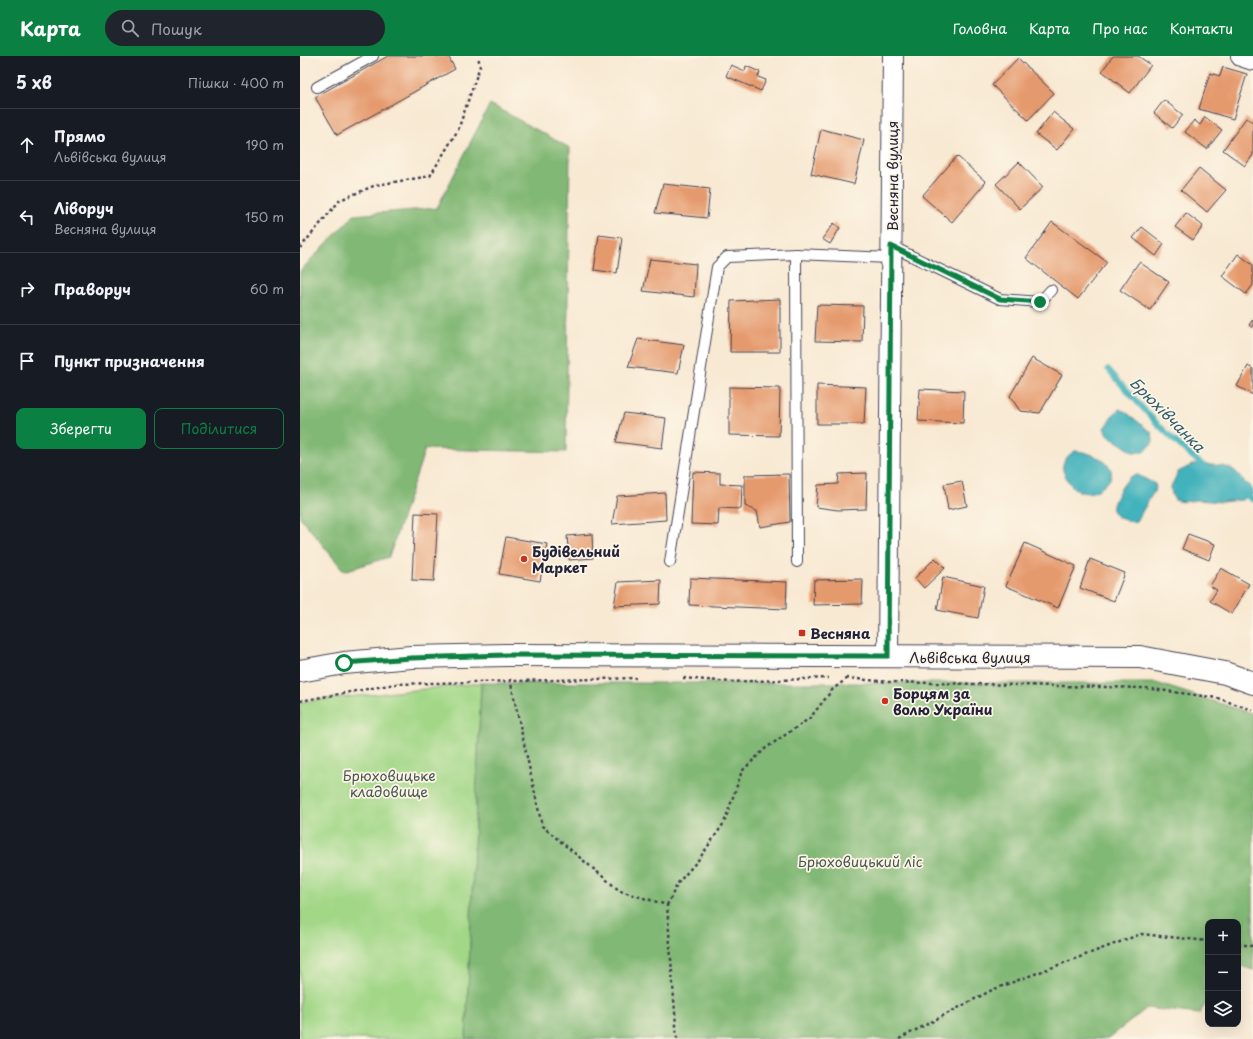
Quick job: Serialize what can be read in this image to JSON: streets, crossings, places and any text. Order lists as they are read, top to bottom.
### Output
{
  "streets": {
    "main road": ["Львівська вулиця"],
    "street": ["Весняна вулиця"]
  },
  "crossings": [
    ["Весняна вулиця", "Львівська вулиця"]
  ],
  "water": ["Брюхівчанка"],
  "parks": ["Брюховицьке кладовище", "Брюховицький ліс"],
  "places": {
    "other": ["Будівельний Маркет", "Борцям за волю України"],
    "transit": ["Весняна"]
  },
  "page": {
    "header": "Карта",
    "search": "Пошук",
    "nav": [
      "Головна",
      "Карта",
      "Про нас",
      "Контакти"
    ],
    "heading": ["5 хв", "Пішки · 400 m"],
    "list": [
      ["Прямо", "Львівська вулиця", "190 m"],
      ["Ліворуч", "Весняна вулиця", "150 m"],
      ["Праворуч", "60 m"],
      "Пункт призначення"
    ],
    "buttons": ["Зберегти", "Поділитися"],
    "map_buttons": ["+", "−"]
  }
}
